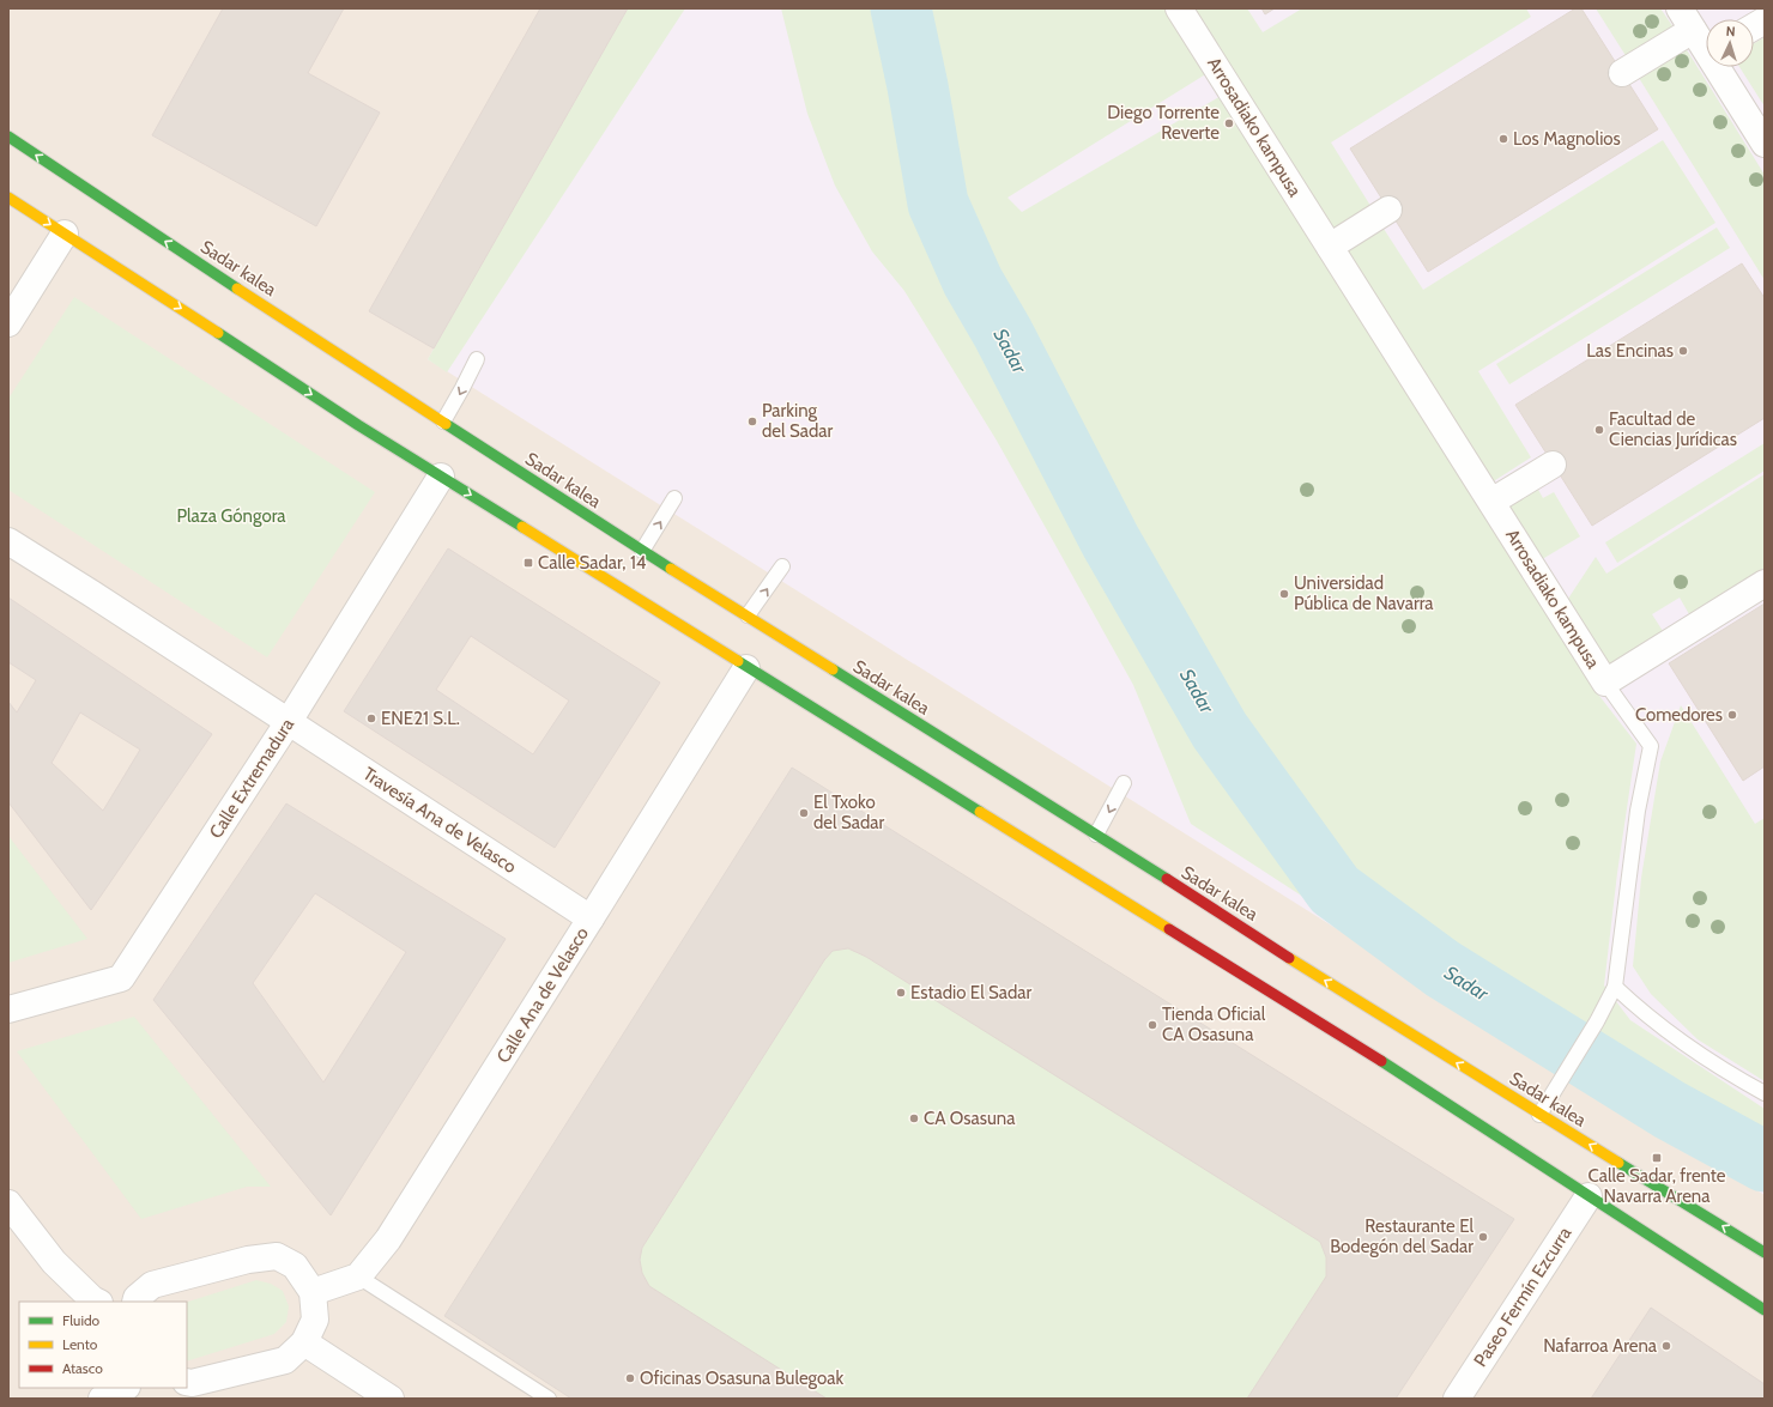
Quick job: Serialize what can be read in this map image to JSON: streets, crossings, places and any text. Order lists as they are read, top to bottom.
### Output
{
  "streets": {
    "street": [
      "Arrosadiako kampusa",
      "Sadar kalea",
      "Calle Extremadura",
      "Travesía Ana de Velasco",
      "Calle Ana de Velasco",
      "Paseo Fermín Ezcurra"
    ]
  },
  "crossings": [
    ["Calle Extremadura", "Travesía Ana de Velasco"],
    ["Travesía Ana de Velasco", "Calle Ana de Velasco"]
  ],
  "water": ["Sadar"],
  "parks": ["Plaza Góngora"],
  "places": {
    "other": [
      "Diego Torrente Reverte",
      "Los Magnolios",
      "Las Encinas",
      "Parking del Sadar",
      "Facultad de Ciencias Jurídicas",
      "Universidad Pública de Navarra",
      "Comedores",
      "ENE21 S.L.",
      "El Txoko del Sadar",
      "Estadio El Sadar",
      "Tienda Oficial CA Osasuna",
      "CA Osasuna",
      "Restaurante El Bodegón del Sadar",
      "Nafarroa Arena",
      "Oficinas Osasuna Bulegoak"
    ],
    "transit": ["Calle Sadar, 14", "Calle Sadar, frente Navarra Arena"]
  },
  "legend": ["Fluido", "Lento", "Atasco"],
  "north": "top"
}
